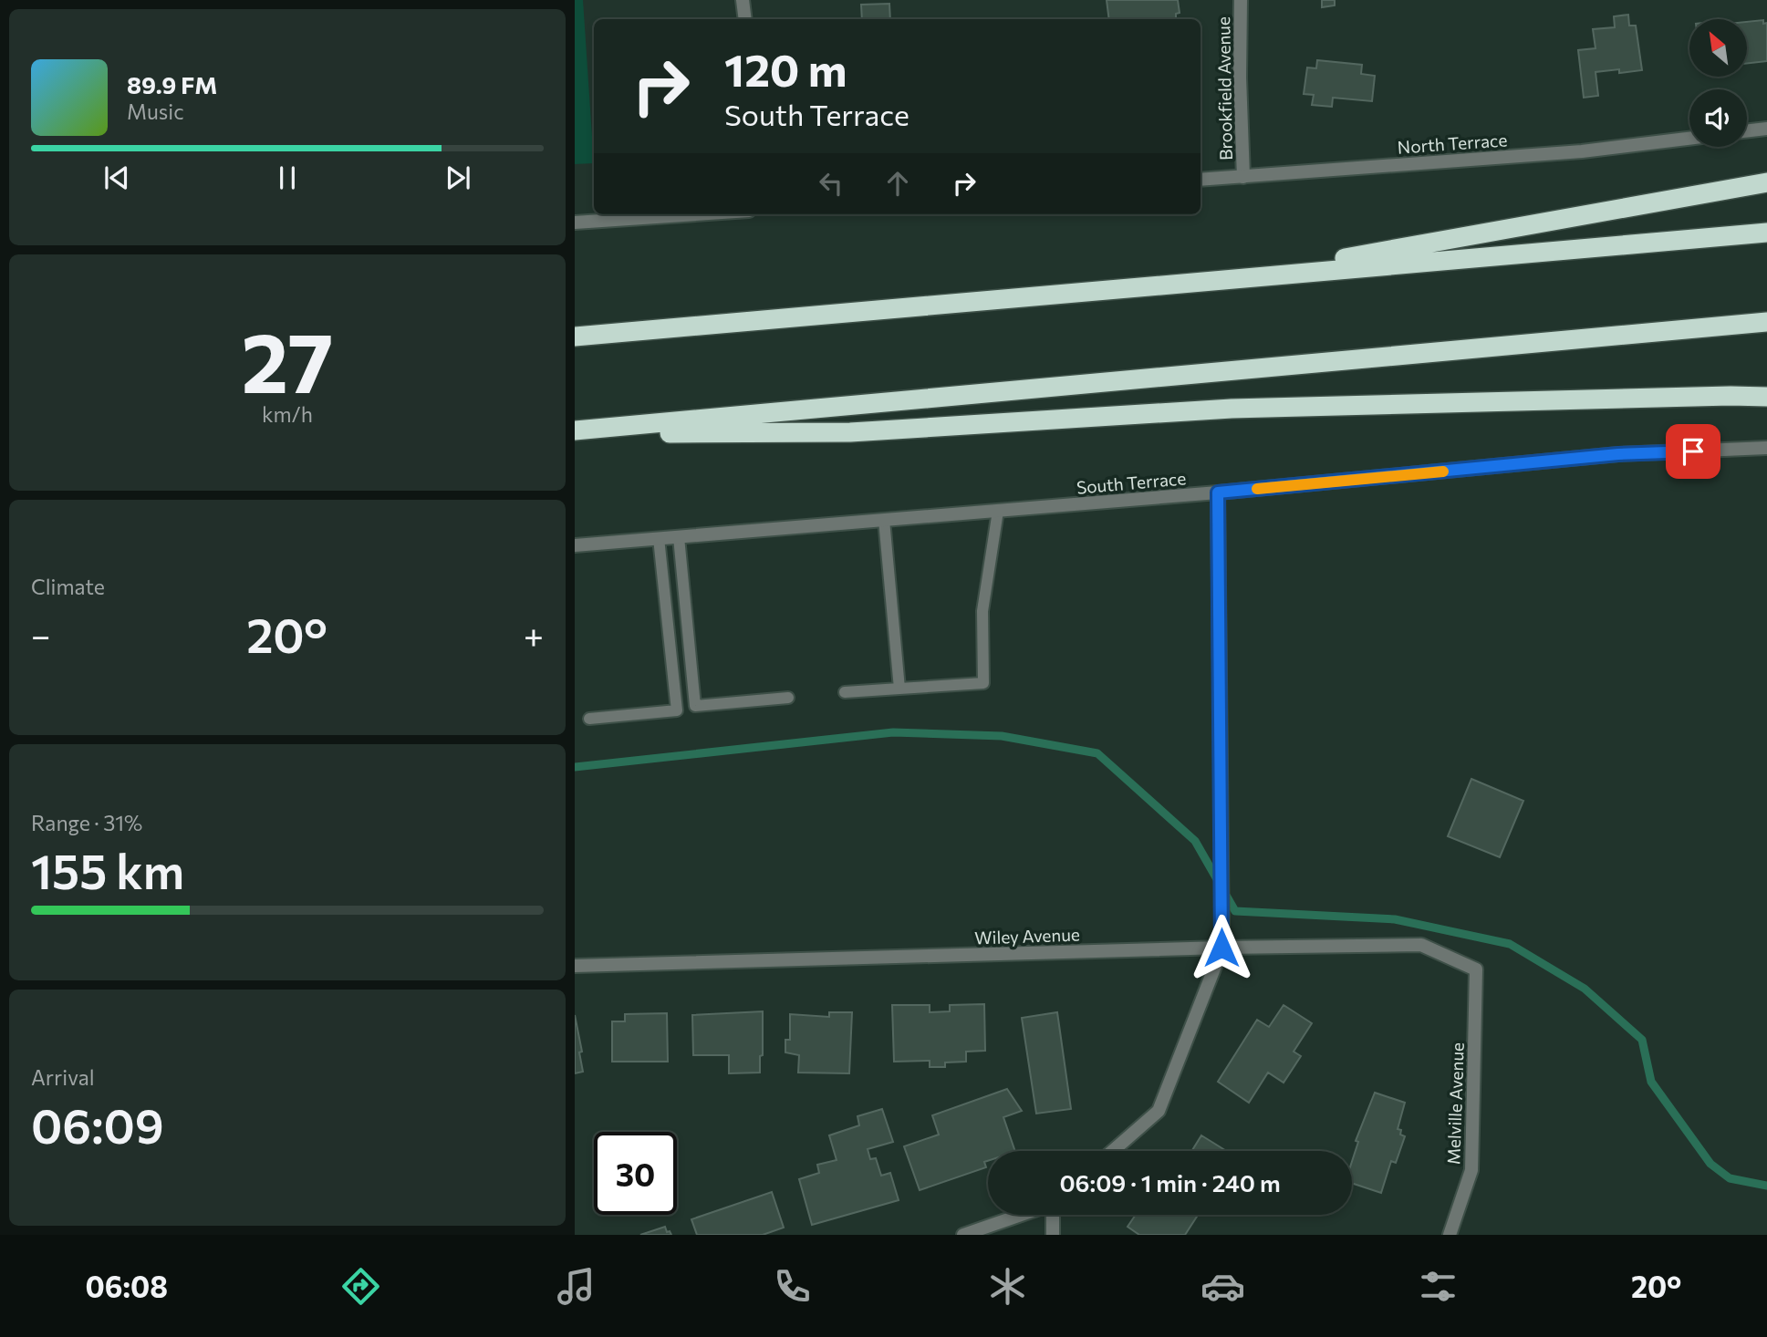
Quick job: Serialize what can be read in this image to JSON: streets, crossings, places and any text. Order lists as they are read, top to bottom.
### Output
{
  "streets": {
    "street": [
      "Brookfield Avenue",
      "North Terrace",
      "South Terrace",
      "Wiley Avenue",
      "Melville Avenue"
    ]
  },
  "crossings": [
    ["Brookfield Avenue", "North Terrace"],
    ["Wiley Avenue", "Melville Avenue"]
  ],
  "north": "top left",
  "page": {
    "turn": ["120 m", "South Terrace"],
    "song": ["89.9 FM", "Music"],
    "tile": [
      ["27", "km/h"],
      "Climate",
      ["Range · 31%", "155 km"],
      ["Arrival", "06:09"]
    ],
    "heat": ["−", "20°", "+"],
    "limit": "30",
    "trip": "06:09 · 1 min · 240 m",
    "tabs": ["06:08", "20°"]
  }
}
